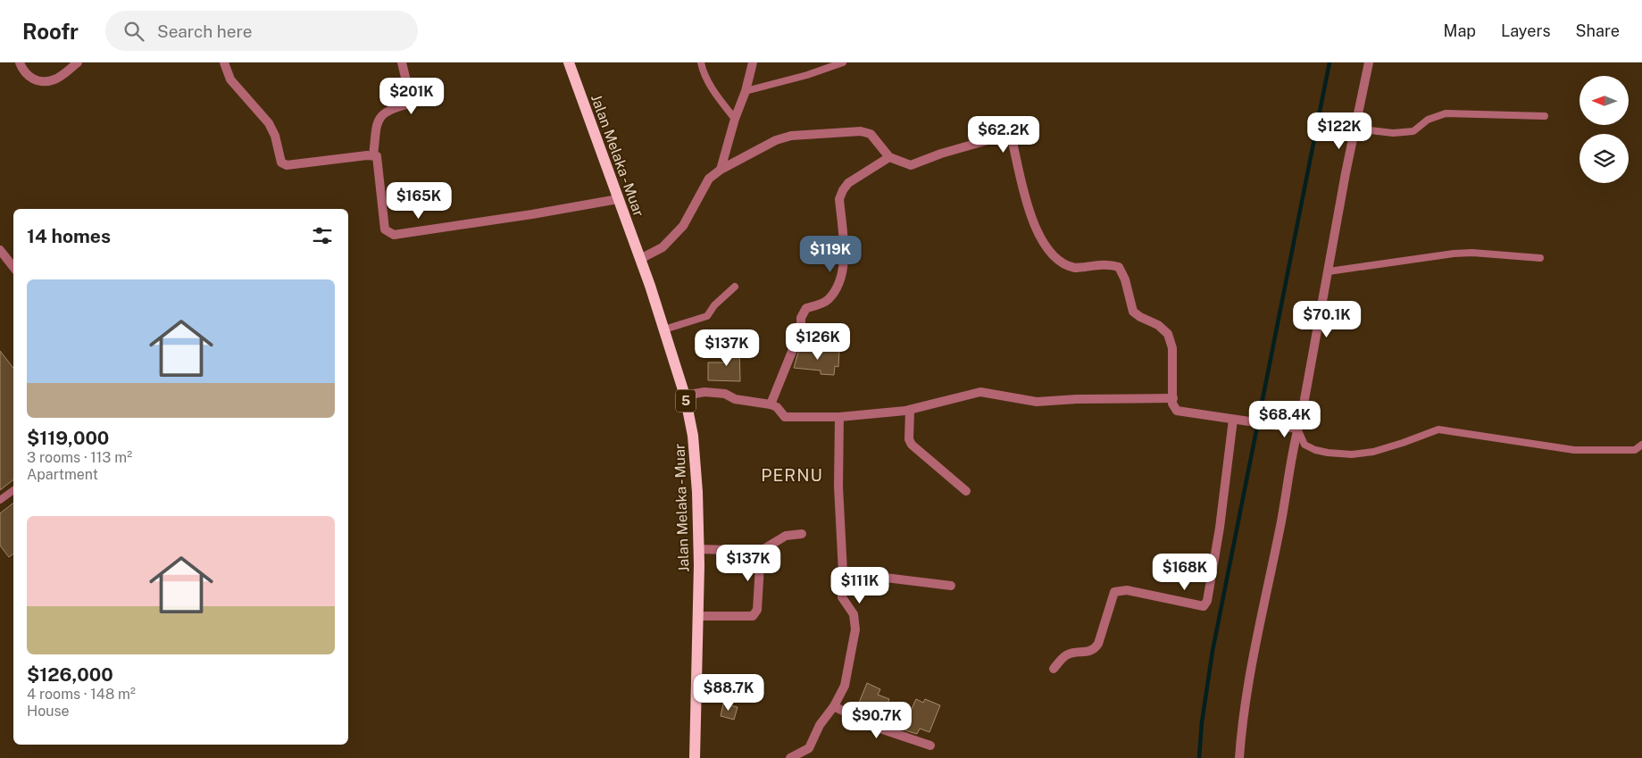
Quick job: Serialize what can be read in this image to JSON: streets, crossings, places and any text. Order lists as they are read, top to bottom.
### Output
{
  "streets": {
    "main road": ["Jalan Melaka - Muar", "5"]
  },
  "districts": ["PERNU"],
  "north": "left",
  "page": {
    "header": "Roofr",
    "search": "Search here",
    "nav": ["Map", "Layers", "Share"],
    "price": [
      "$201K",
      "$122K",
      "$62.2K",
      "$165K",
      "$119K",
      "$70.1K",
      "$126K",
      "$137K",
      "$68.4K",
      "$137K",
      "$168K",
      "$111K",
      "$88.7K",
      "$90.7K"
    ],
    "heading": "14 homes",
    "list": [
      {
        "name": "$119,000",
        "note": "3 rooms · 113 m² · Apartment"
      },
      {
        "name": "$126,000",
        "note": "4 rooms · 148 m² · House"
      }
    ]
  }
}
